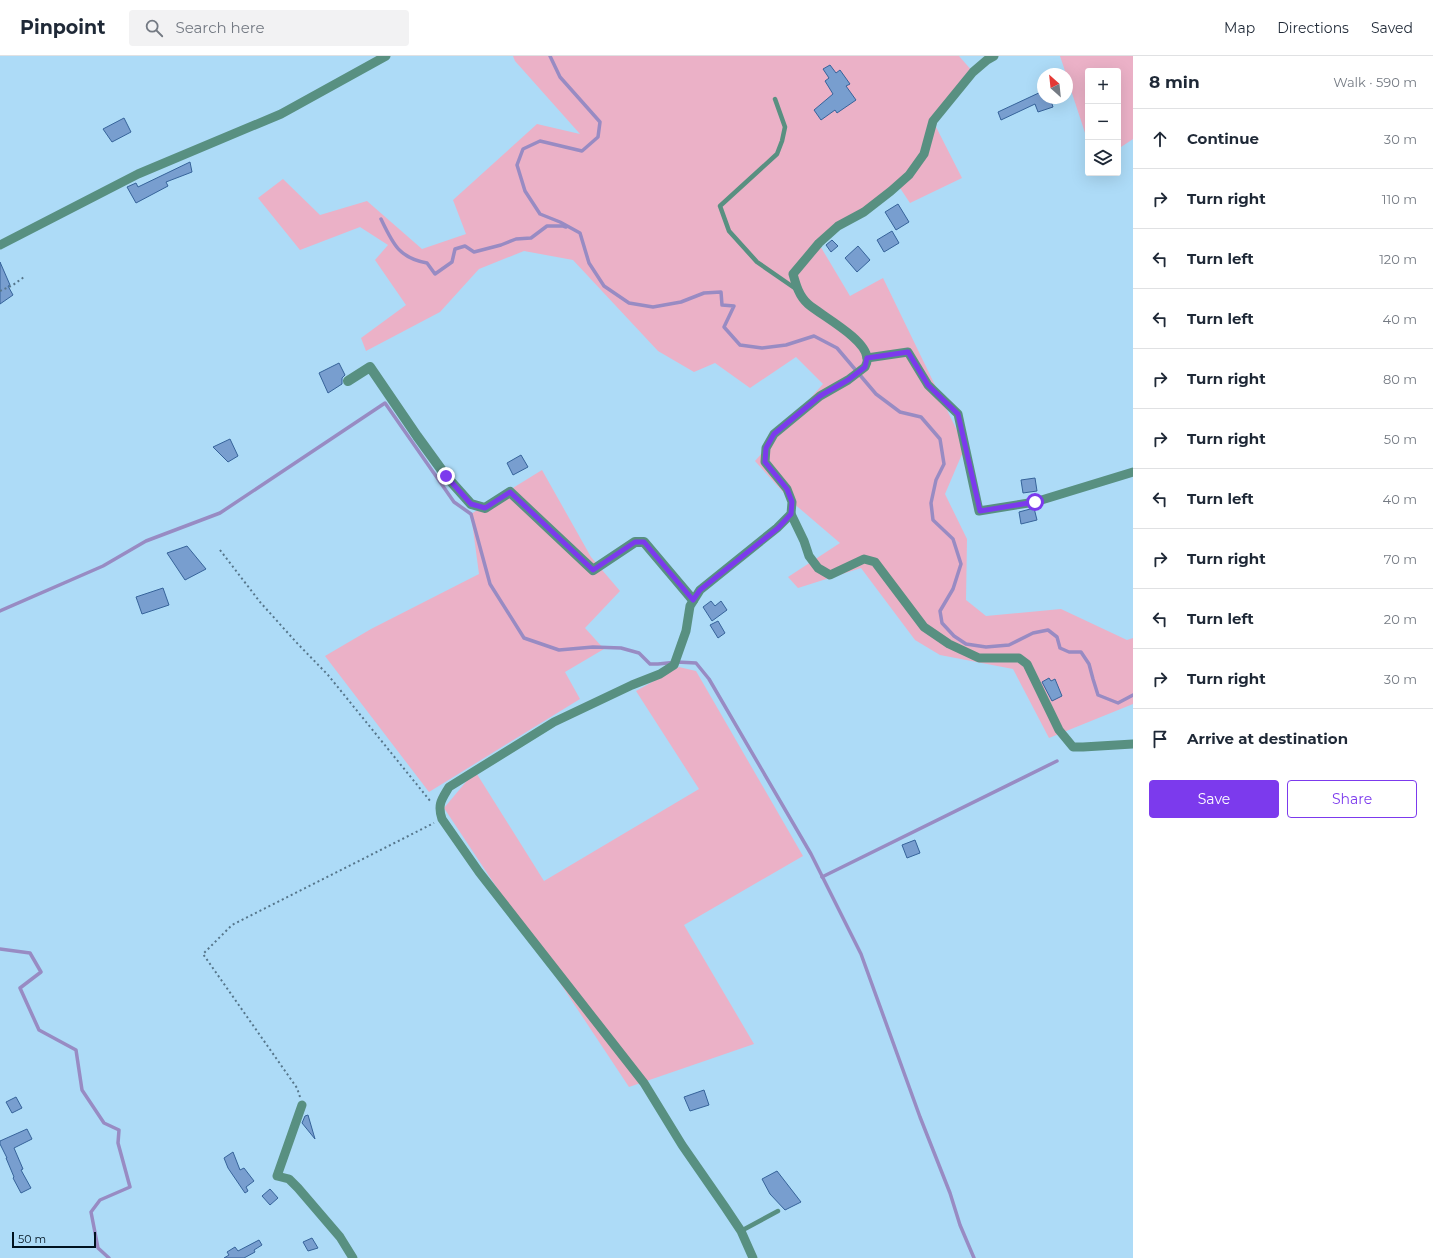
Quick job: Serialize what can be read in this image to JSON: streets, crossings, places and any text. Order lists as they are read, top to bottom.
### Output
{
  "scale_bar": "50 m",
  "north": "top left",
  "page": {
    "header": "Pinpoint",
    "search": "Search here",
    "nav": ["Map", "Directions", "Saved"],
    "heading": ["8 min", "Walk · 590 m"],
    "map_buttons": ["+", "−"],
    "list": [
      ["Continue", "30 m"],
      ["Turn right", "110 m"],
      ["Turn left", "120 m"],
      ["Turn left", "40 m"],
      ["Turn right", "80 m"],
      ["Turn right", "50 m"],
      ["Turn left", "40 m"],
      ["Turn right", "70 m"],
      ["Turn left", "20 m"],
      ["Turn right", "30 m"],
      "Arrive at destination"
    ],
    "buttons": ["Save", "Share"],
    "scale": "50 m"
  }
}
